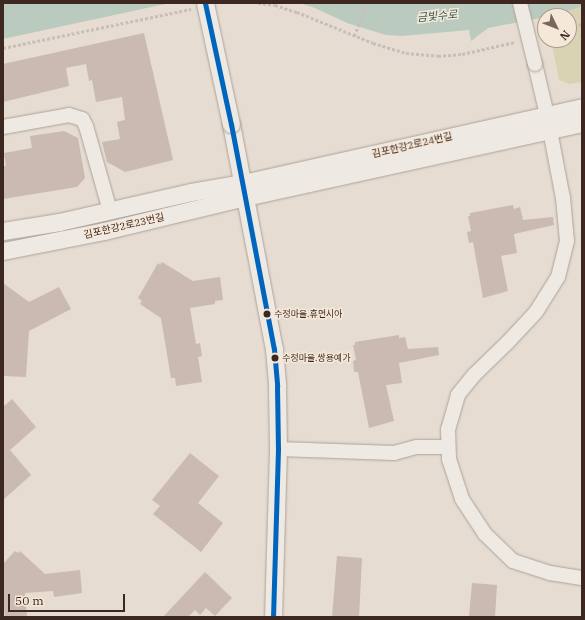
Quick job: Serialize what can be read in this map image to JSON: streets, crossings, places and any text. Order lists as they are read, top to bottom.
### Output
{
  "streets": {
    "street": ["김포한강2로24번길", "김포한강2로23번길"]
  },
  "crossings": [
    ["김포한강2로24번길", "김포한강2로23번길"]
  ],
  "water": ["금빛수로"],
  "places": ["수정마을.휴먼시아", "수정마을.쌍용예가"],
  "scale_bar": "50 m",
  "north": "bottom right"
}
